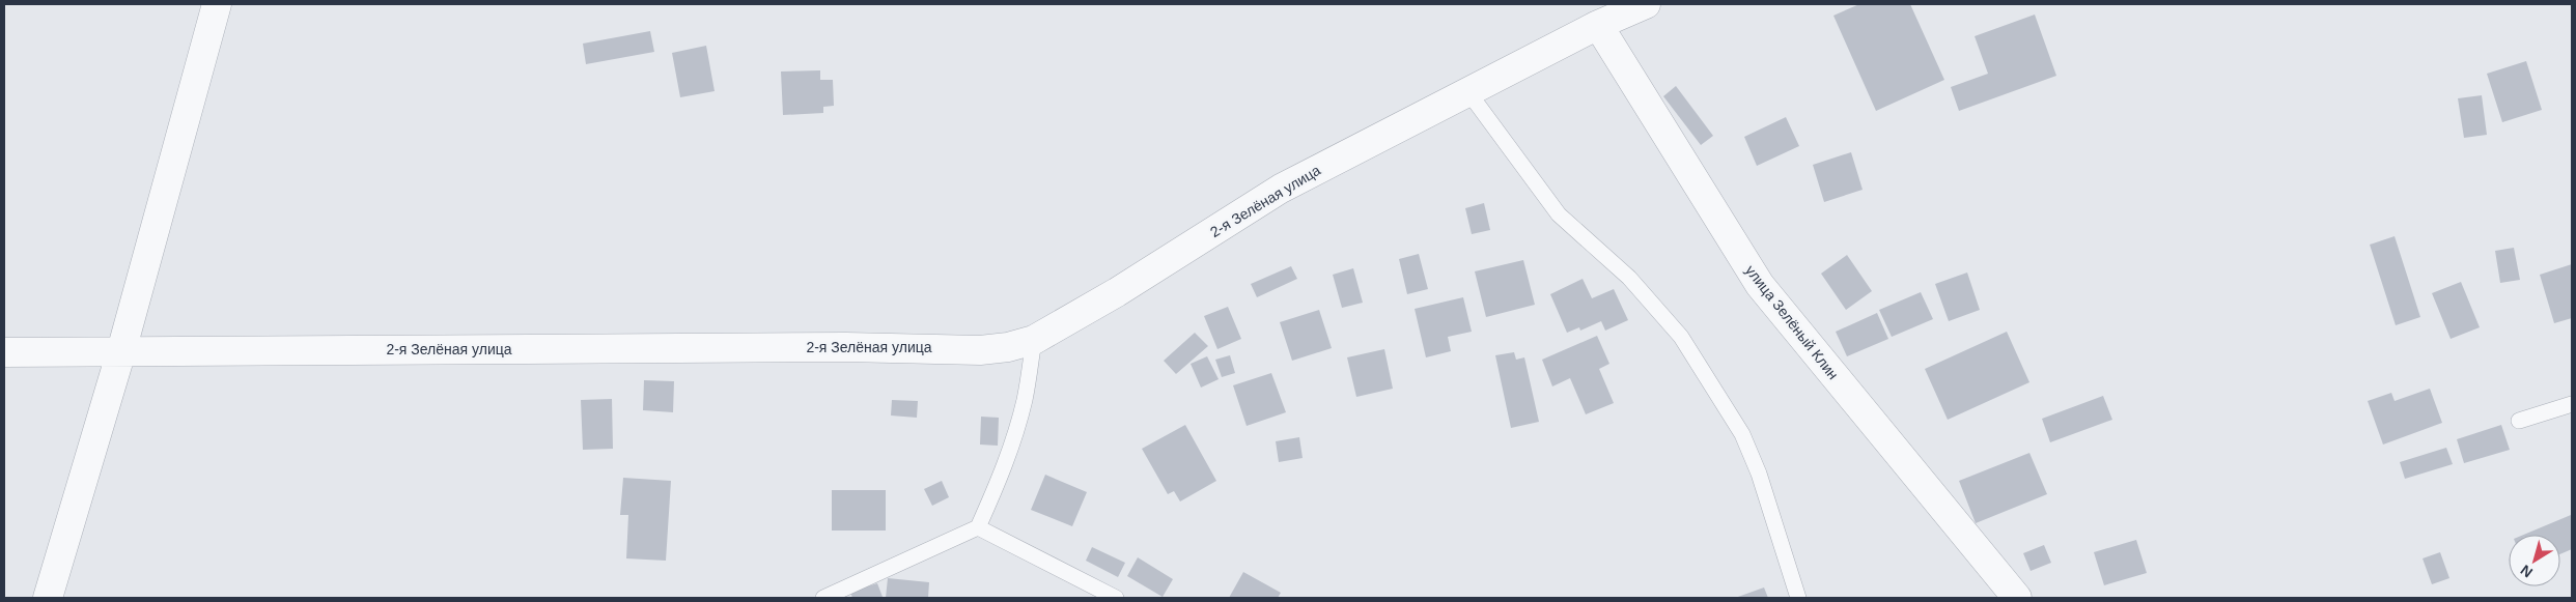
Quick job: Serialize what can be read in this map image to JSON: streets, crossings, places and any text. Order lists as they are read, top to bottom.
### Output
{
  "streets": {
    "street": ["2-я Зелёная улица", "улица Зелёный Клин"]
  },
  "crossings": [
    ["2-я Зелёная улица", "улица Зелёный Клин"]
  ],
  "north": "bottom left"
}
